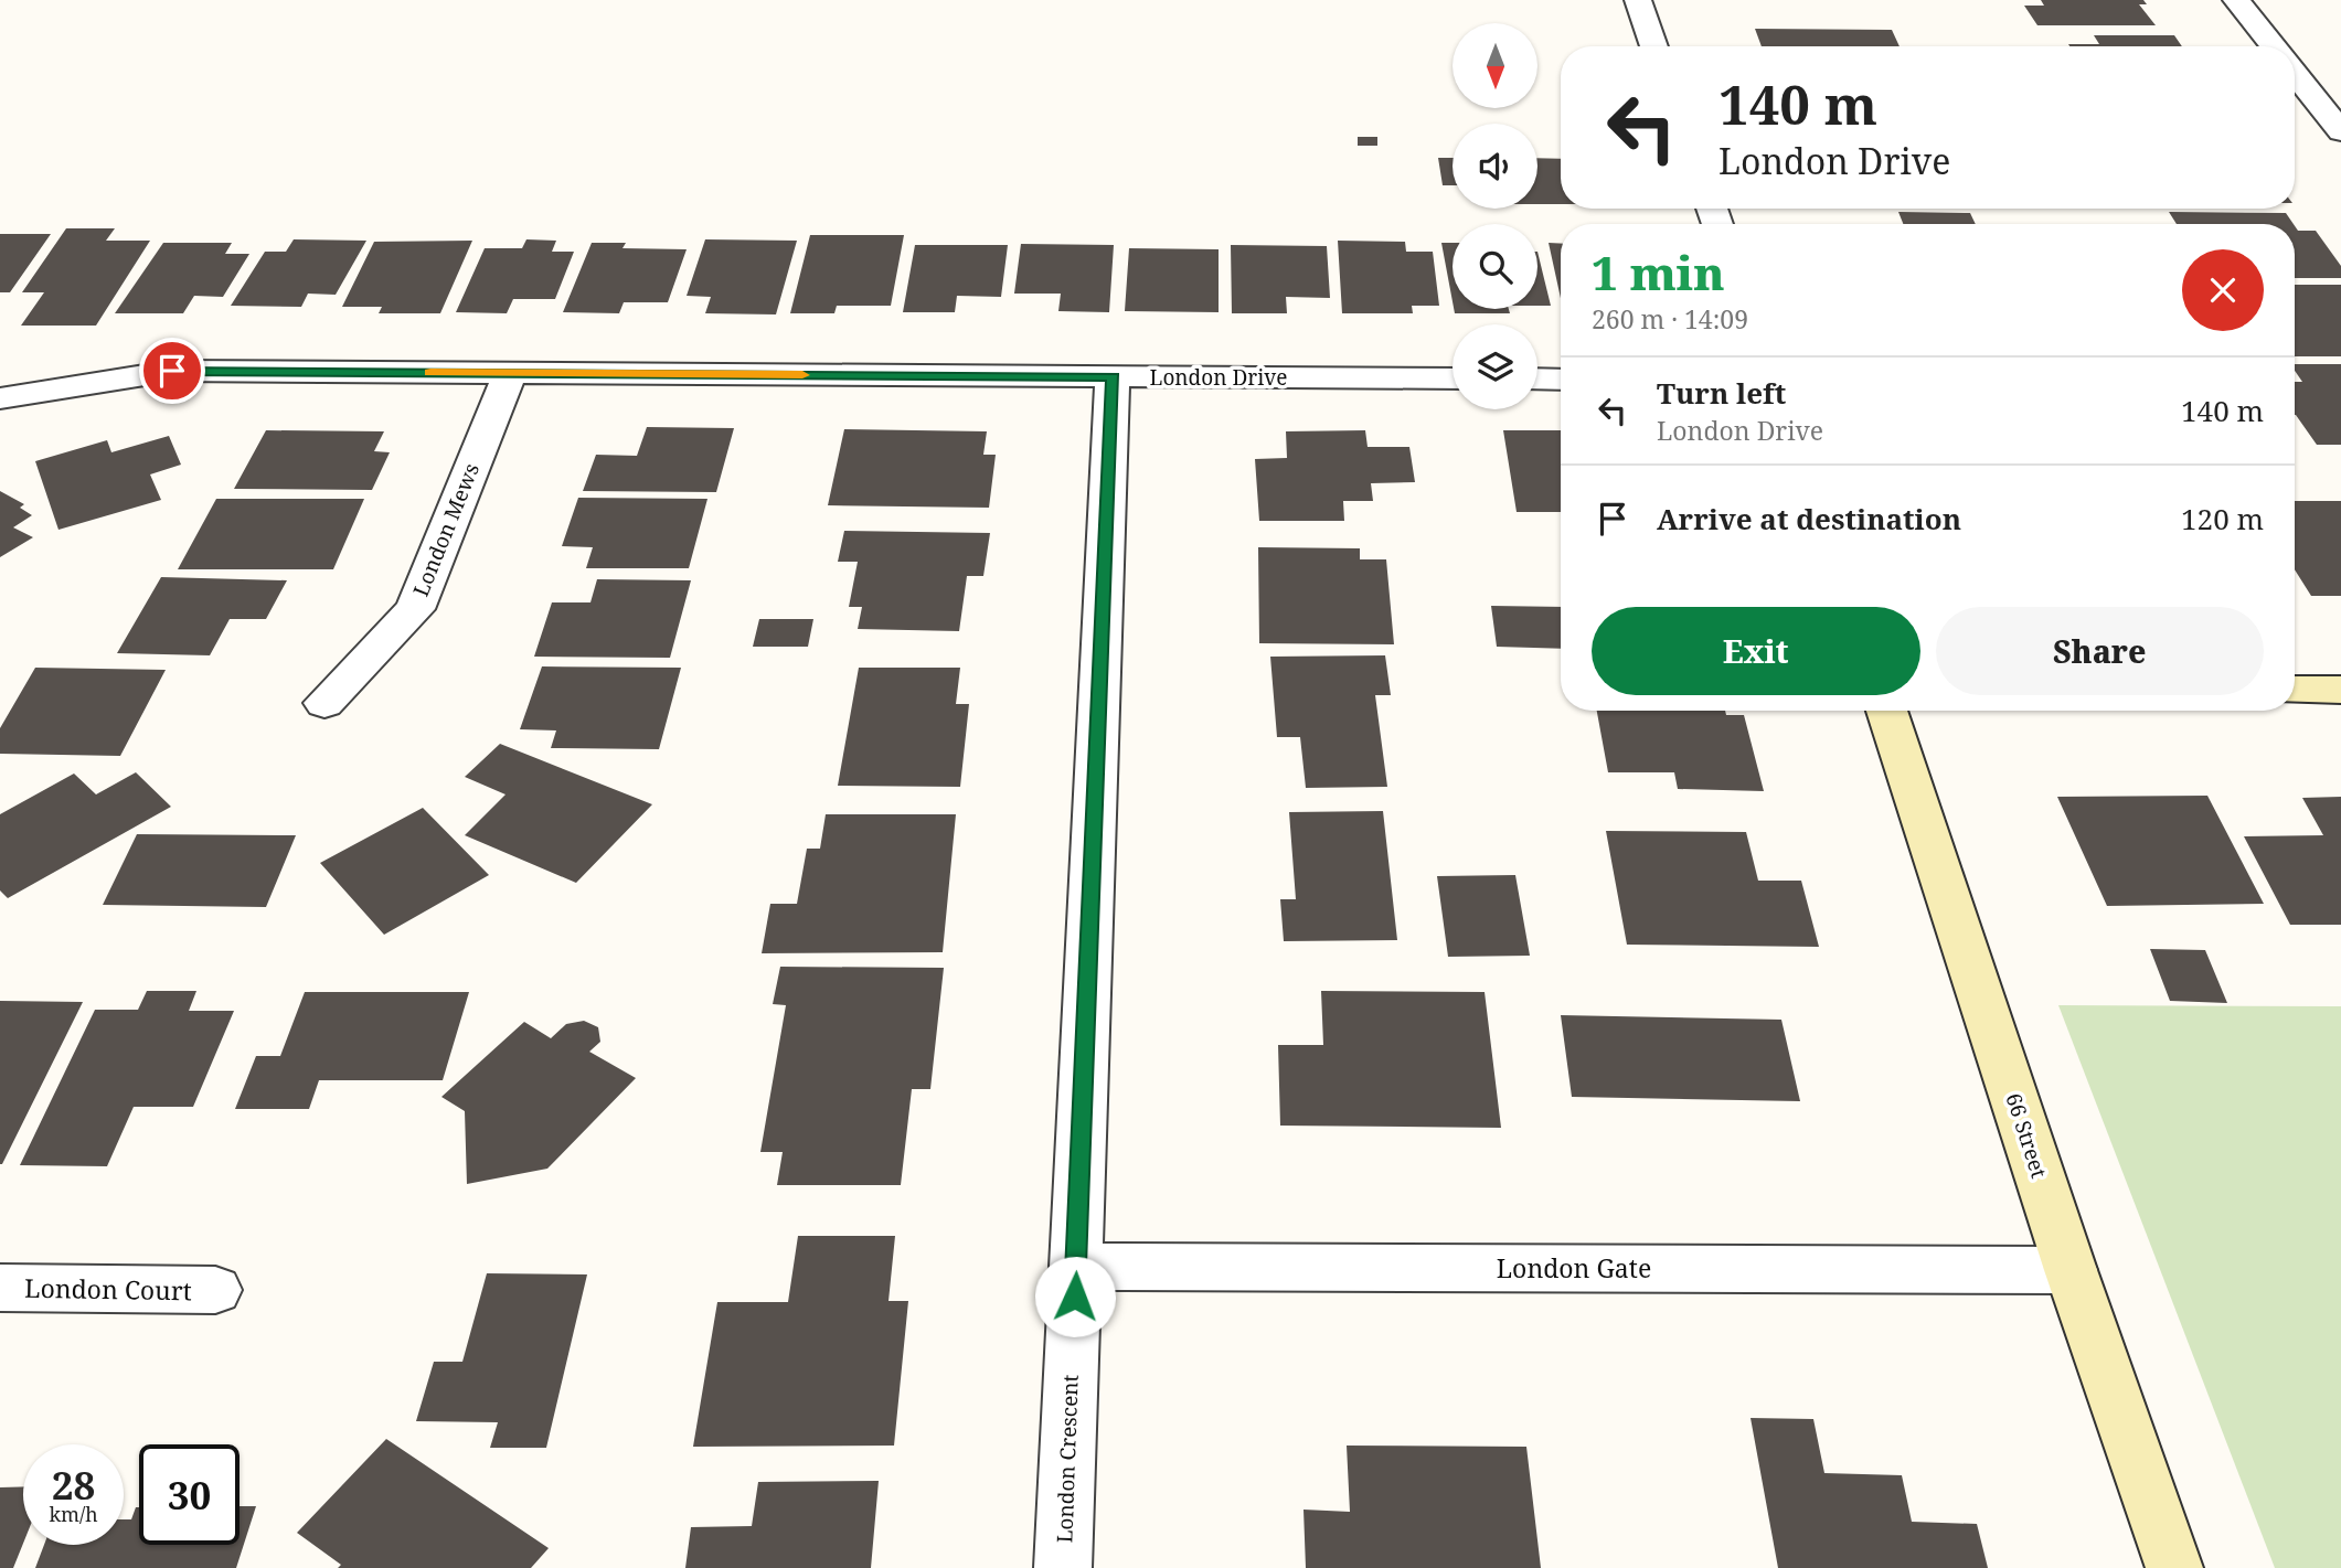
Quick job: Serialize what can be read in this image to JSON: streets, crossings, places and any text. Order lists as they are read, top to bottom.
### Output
{
  "streets": {
    "street": [
      "London Drive",
      "London Mews",
      "66 Street",
      "London Gate",
      "London Court",
      "London Crescent"
    ]
  },
  "crossings": [
    ["London Drive", "London Mews"],
    ["London Drive", "London Crescent"],
    ["66 Street", "London Gate"],
    ["London Gate", "London Crescent"]
  ],
  "north": "bottom",
  "page": {
    "turn": ["140 m", "London Drive"],
    "heading": ["1 min", "260 m · 14:09"],
    "list": [
      {
        "name": "Turn left",
        "note": "London Drive",
        "value": "140 m"
      },
      {
        "name": "Arrive at destination",
        "value": "120 m"
      }
    ],
    "buttons": ["Exit", "Share"],
    "speed": "28 km/h",
    "limit": "30"
  }
}
